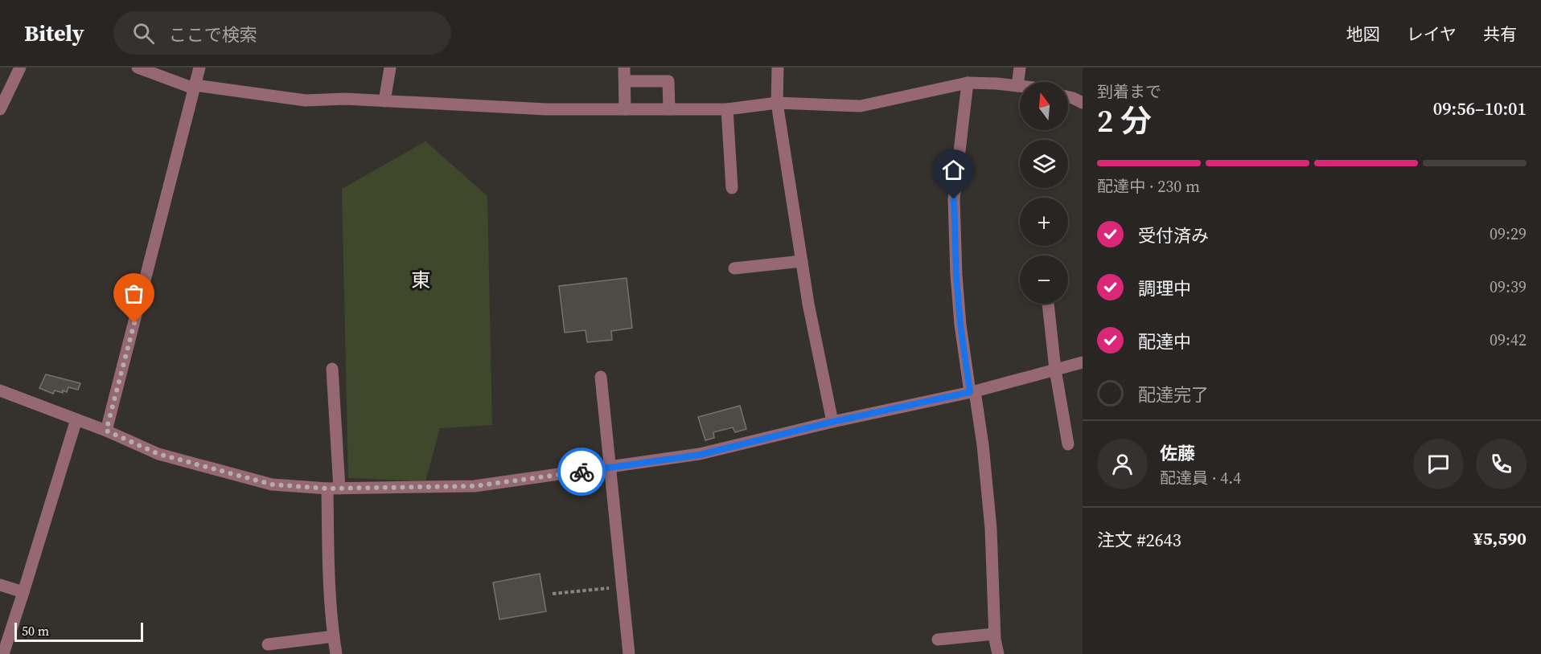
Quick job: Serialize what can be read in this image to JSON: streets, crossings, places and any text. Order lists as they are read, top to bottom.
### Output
{
  "districts": ["東"],
  "scale_bar": "50 m",
  "north": "top",
  "page": {
    "header": "Bitely",
    "search": "ここで検索",
    "nav": ["地図", "レイヤ", "共有"],
    "heading": ["2 分", "到着まで", "09:56–10:01"],
    "panel": [
      "佐藤",
      "配達員 · 4.4",
      "注文 #2643",
      "¥5,590"
    ],
    "map_buttons": ["+", "−"],
    "bar": "配達中 · 230 m",
    "list": [
      ["受付済み", "09:29"],
      ["調理中", "09:39"],
      ["配達中", "09:42"],
      "配達完了"
    ],
    "scale": "50 m"
  }
}
